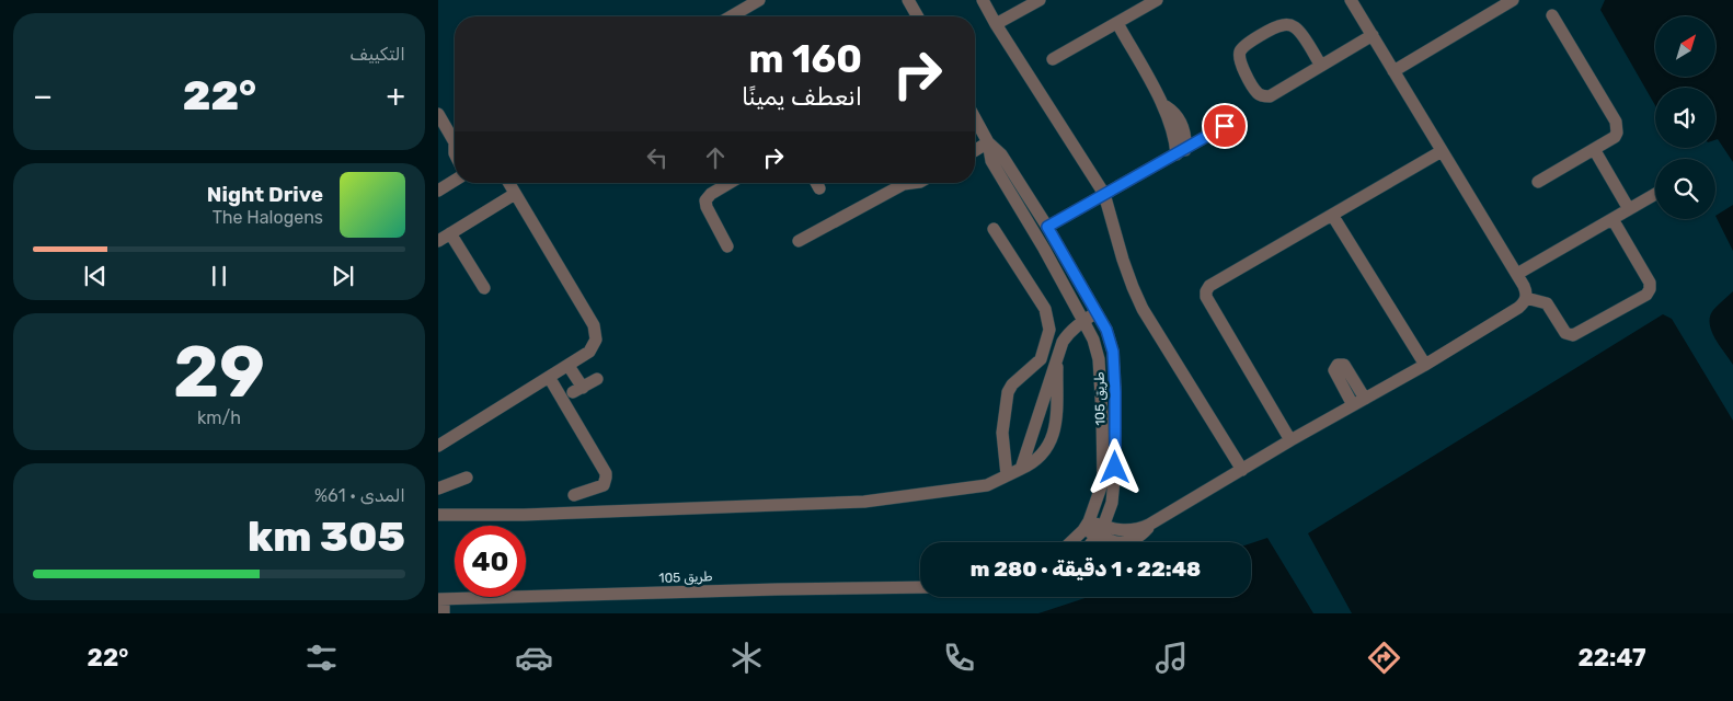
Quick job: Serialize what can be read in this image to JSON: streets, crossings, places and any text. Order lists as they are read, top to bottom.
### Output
{
  "streets": {
    "street": ["طريق 105"]
  },
  "north": "top right",
  "page": {
    "tile": [
      "التكييف",
      ["29", "km/h"],
      ["المدى · 61%", "305 km"]
    ],
    "turn": ["160 m", "انعطف يمينًا"],
    "heat": ["−", "22°", "+"],
    "song": ["Night Drive", "The Halogens"],
    "limit": "40",
    "trip": "22:48 · 1 دقيقة · 280 m",
    "tabs": ["22:47", "22°"]
  }
}
